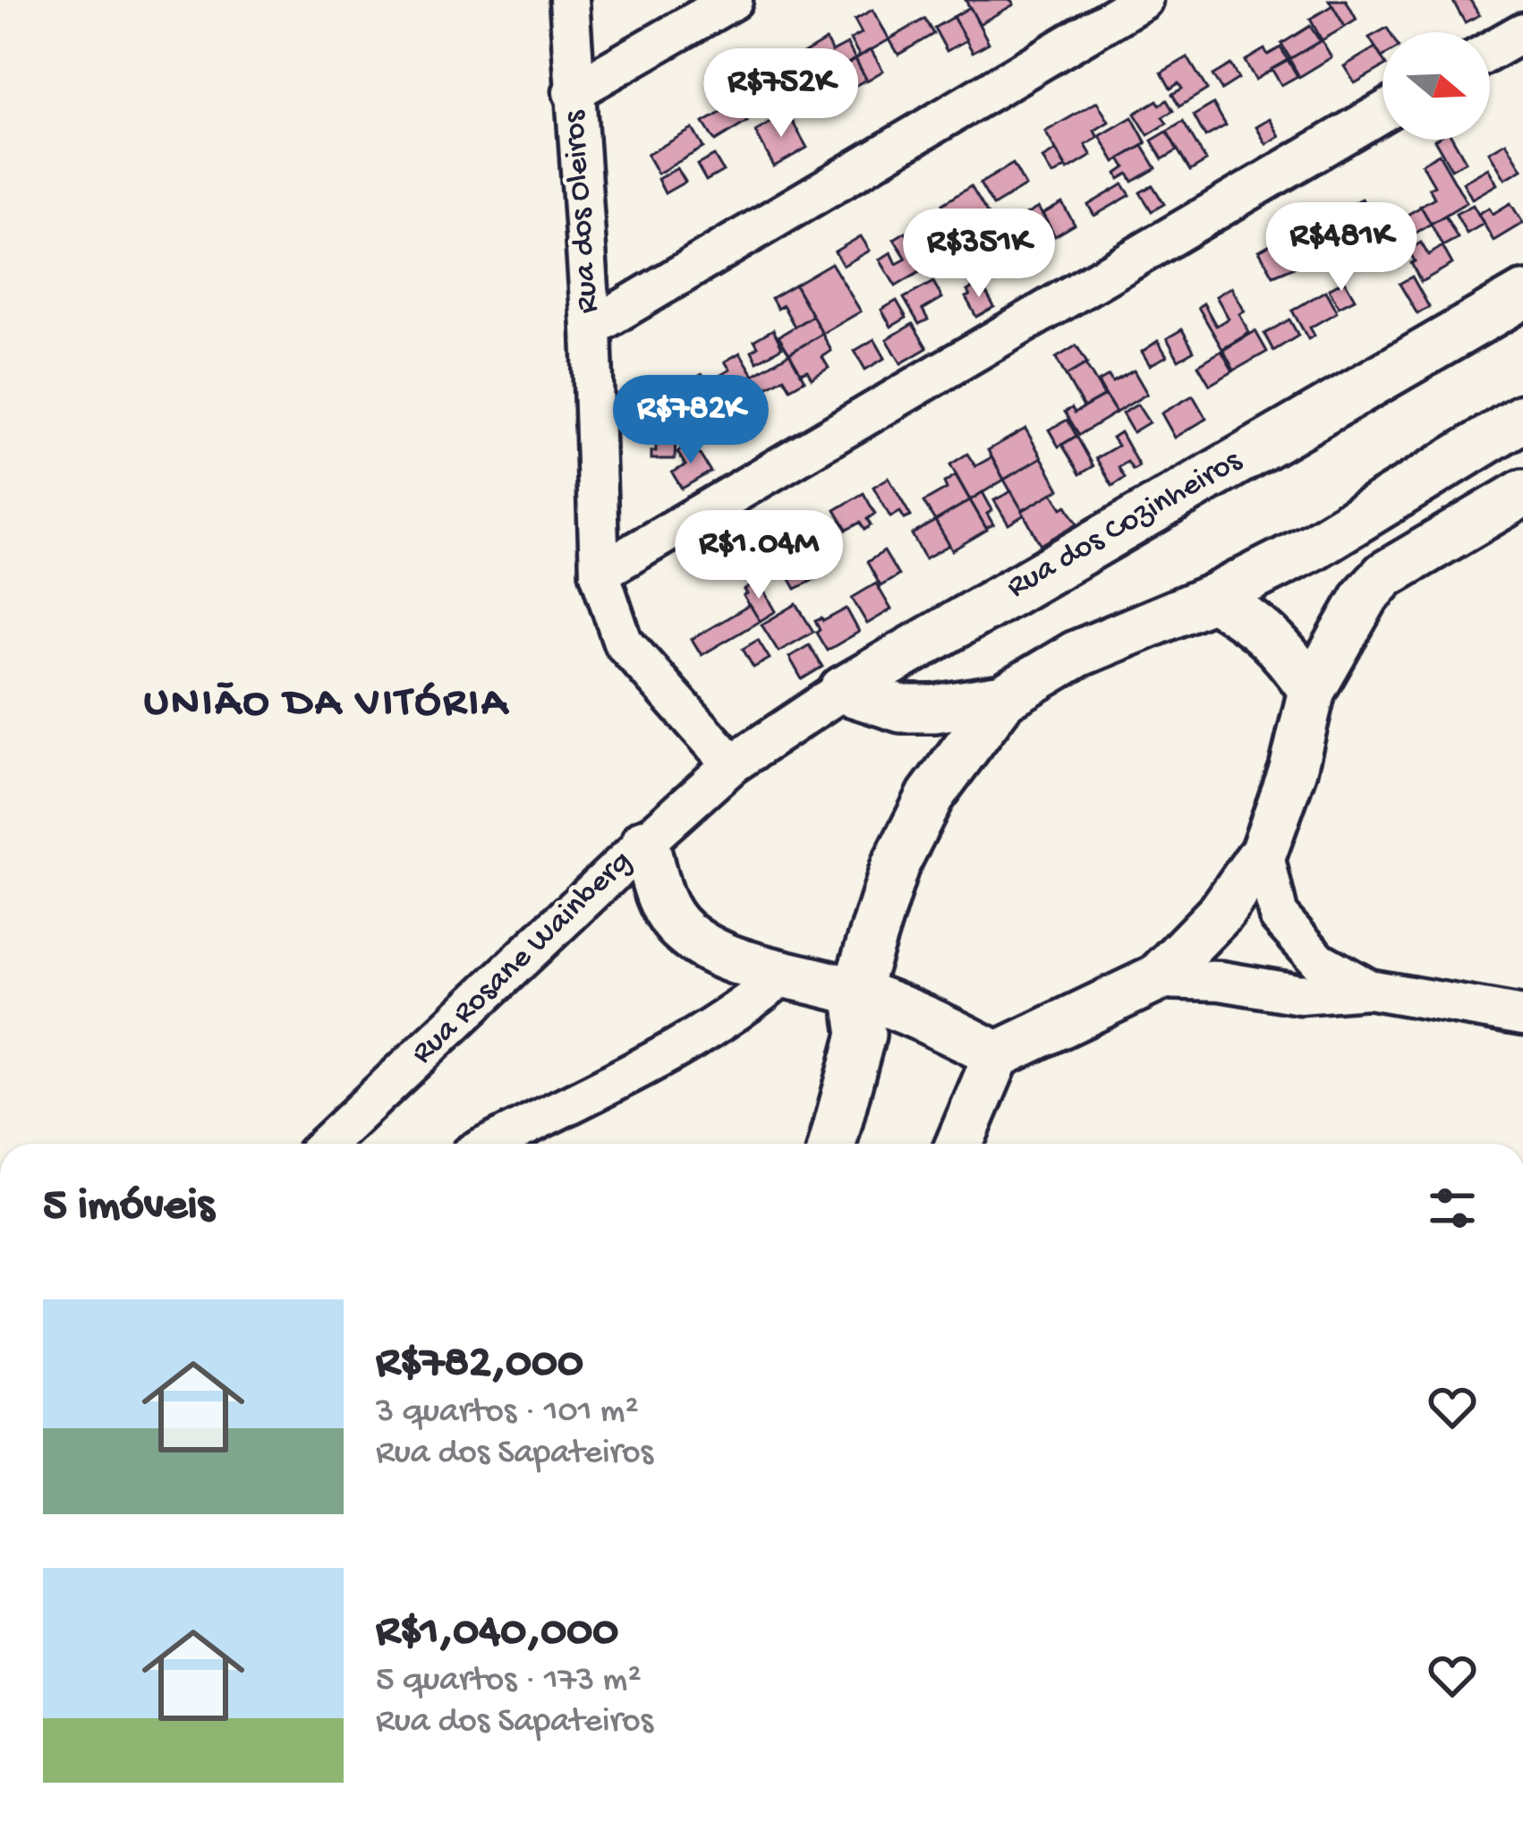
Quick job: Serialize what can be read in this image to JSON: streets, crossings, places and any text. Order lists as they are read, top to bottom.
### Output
{
  "streets": {
    "street": ["Rua dos Oleiros", "Rua dos Cozinheiros", "Rua Rosane Wainberg"]
  },
  "crossings": [
    ["Rua dos Oleiros", "Rua dos Cozinheiros"],
    ["Rua dos Oleiros", "Rua Rosane Wainberg"],
    ["Rua dos Cozinheiros", "Rua Rosane Wainberg"]
  ],
  "districts": ["UNIÃO DA VITÓRIA"],
  "north": "right",
  "page": {
    "price": [
      "R$752K",
      "R$481K",
      "R$351K",
      "R$782K",
      "R$1.04M"
    ],
    "heading": "5 imóveis",
    "list": [
      {
        "name": "R$782,000",
        "note": "3 quartos · 101 m² · Rua dos Sapateiros"
      },
      {
        "name": "R$1,040,000",
        "note": "5 quartos · 173 m² · Rua dos Sapateiros"
      }
    ]
  }
}
